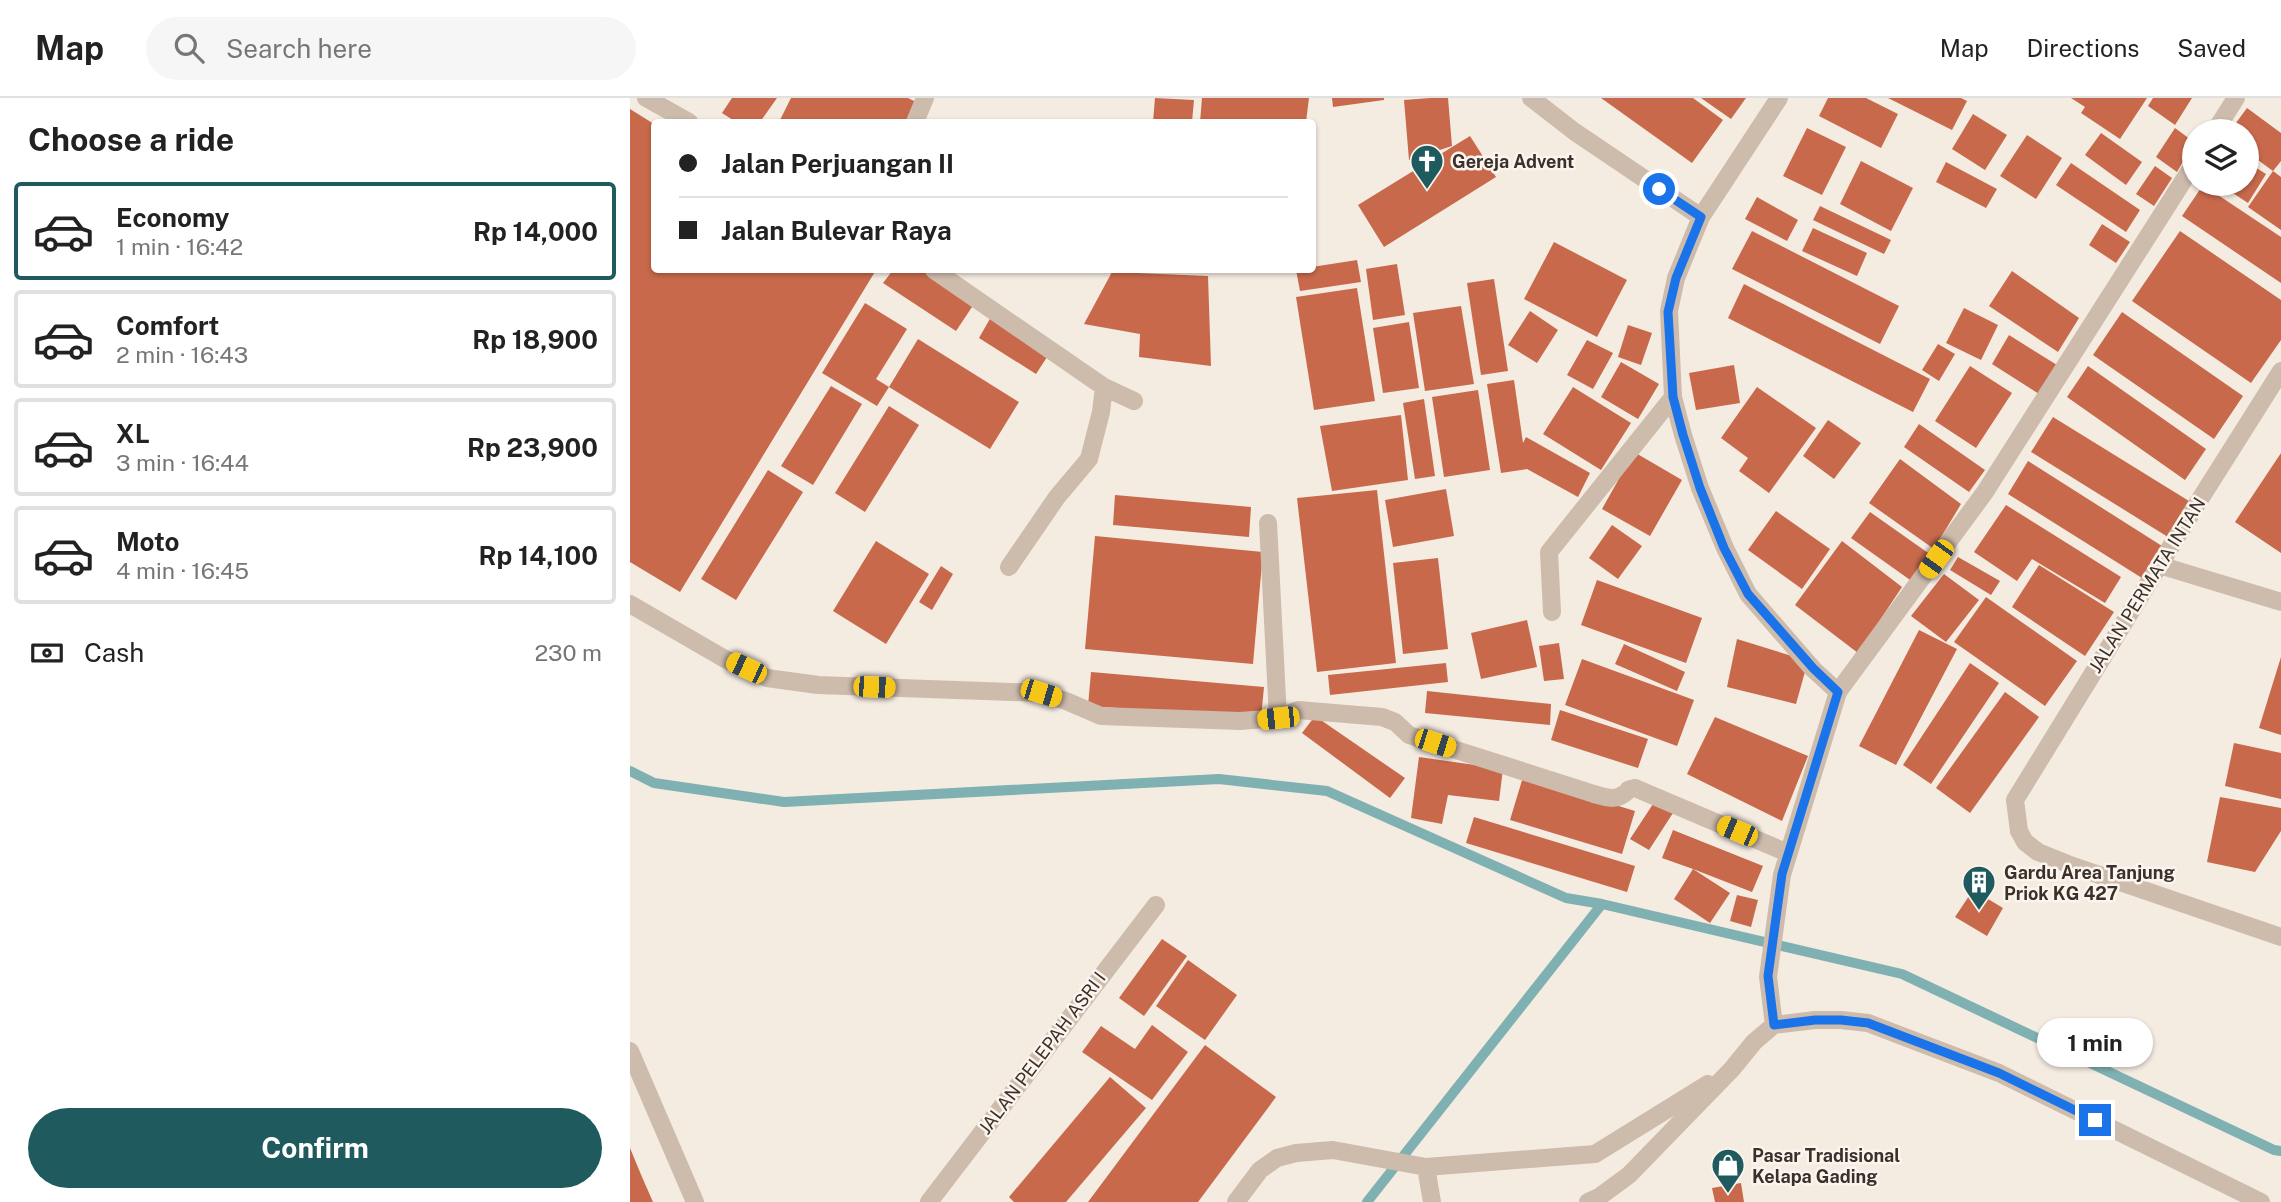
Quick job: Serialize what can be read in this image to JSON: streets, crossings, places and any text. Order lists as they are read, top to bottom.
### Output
{
  "streets": {
    "street": ["JALAN PERMATA INTAN", "JALAN PELEPAH ASRI I"]
  },
  "places": {
    "church": ["Gereja Advent"],
    "building": ["Gardu Area Tanjung Priok KG 427"],
    "shop": ["Pasar Tradisional Kelapa Gading"]
  },
  "page": {
    "header": "Map",
    "search": "Search here",
    "nav": ["Map", "Directions", "Saved"],
    "heading": "Choose a ride",
    "banner": ["Jalan Perjuangan II", "Jalan Bulevar Raya"],
    "list": [
      {
        "name": "Economy",
        "note": "1 min · 16:42",
        "value": "Rp 14,000"
      },
      {
        "name": "Comfort",
        "note": "2 min · 16:43",
        "value": "Rp 18,900"
      },
      {
        "name": "XL",
        "note": "3 min · 16:44",
        "value": "Rp 23,900"
      },
      {
        "name": "Moto",
        "note": "4 min · 16:45",
        "value": "Rp 14,100"
      }
    ],
    "pay": ["Cash", "230 m"],
    "bubble": "1 min",
    "buttons": "Confirm"
  }
}
